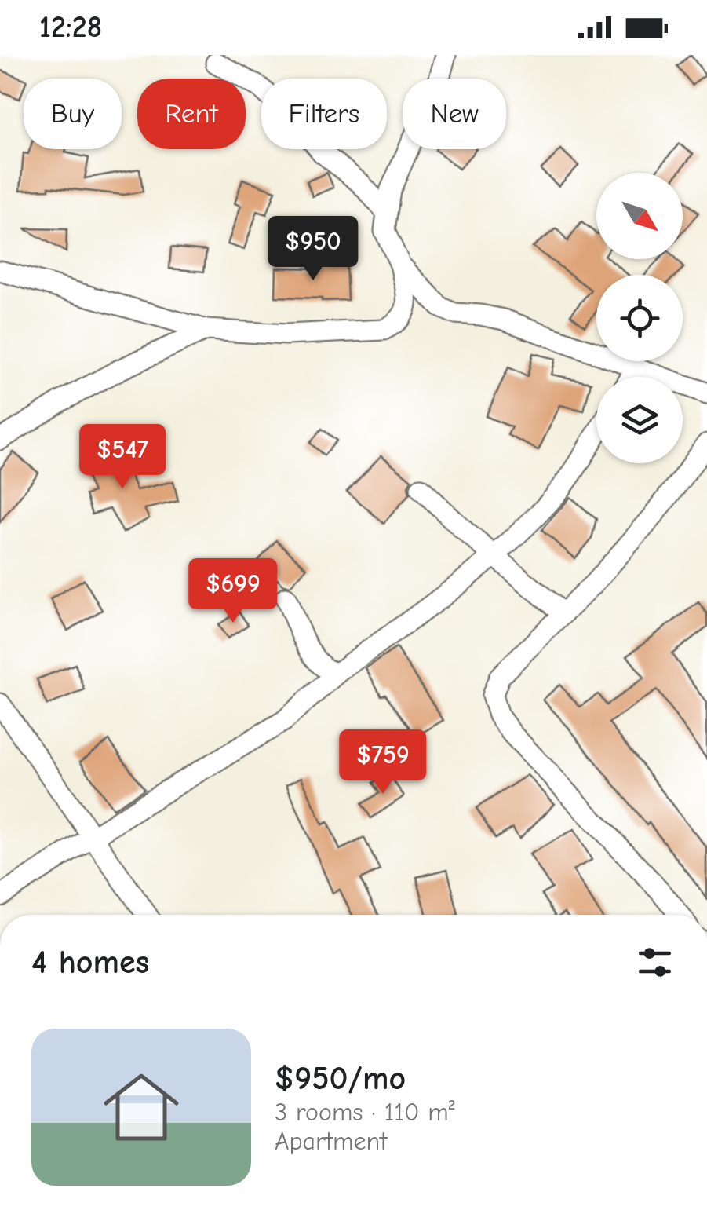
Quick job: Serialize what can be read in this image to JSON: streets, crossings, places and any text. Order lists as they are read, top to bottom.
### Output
{
  "north": "bottom right",
  "page": {
    "status": "12:28",
    "chip": [
      "Buy",
      "Rent",
      "Filters",
      "New"
    ],
    "price": [
      "$950",
      "$547",
      "$699",
      "$759"
    ],
    "heading": "4 homes",
    "list": [
      {
        "name": "$950/mo",
        "note": "3 rooms · 110 m² · Apartment"
      }
    ]
  }
}
